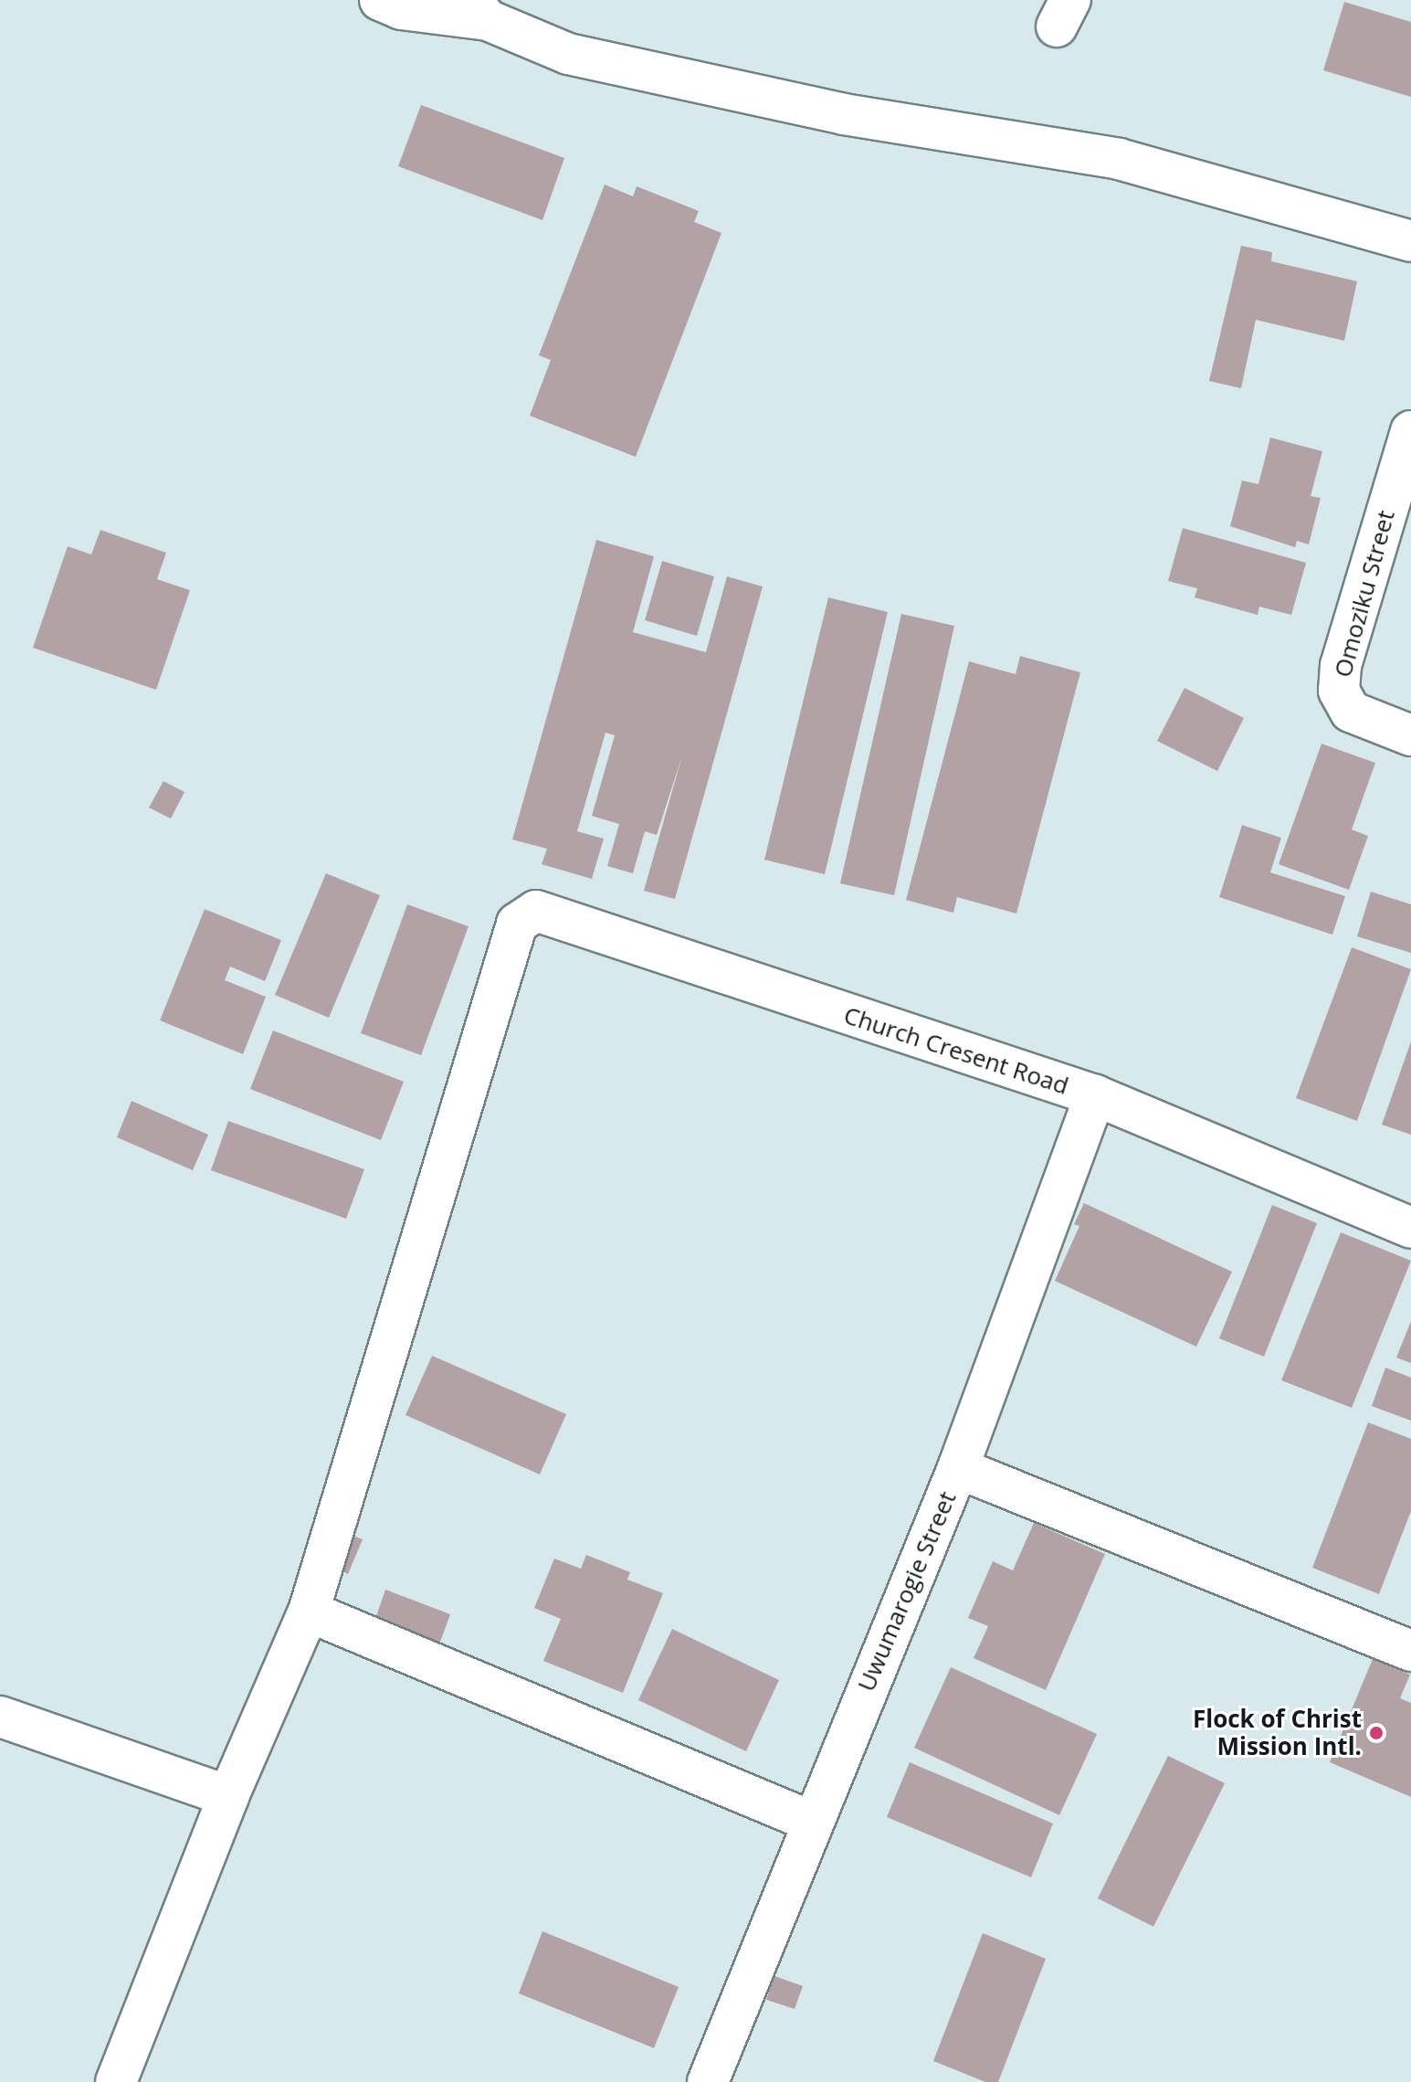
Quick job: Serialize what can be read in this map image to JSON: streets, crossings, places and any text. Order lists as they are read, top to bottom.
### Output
{
  "streets": {
    "street": ["Omoziku Street", "Church Cresent Road", "Uwumarogie Street"]
  },
  "crossings": [
    ["Church Cresent Road", "Uwumarogie Street"]
  ],
  "places": ["Flock of Christ Mission Intl."]
}
